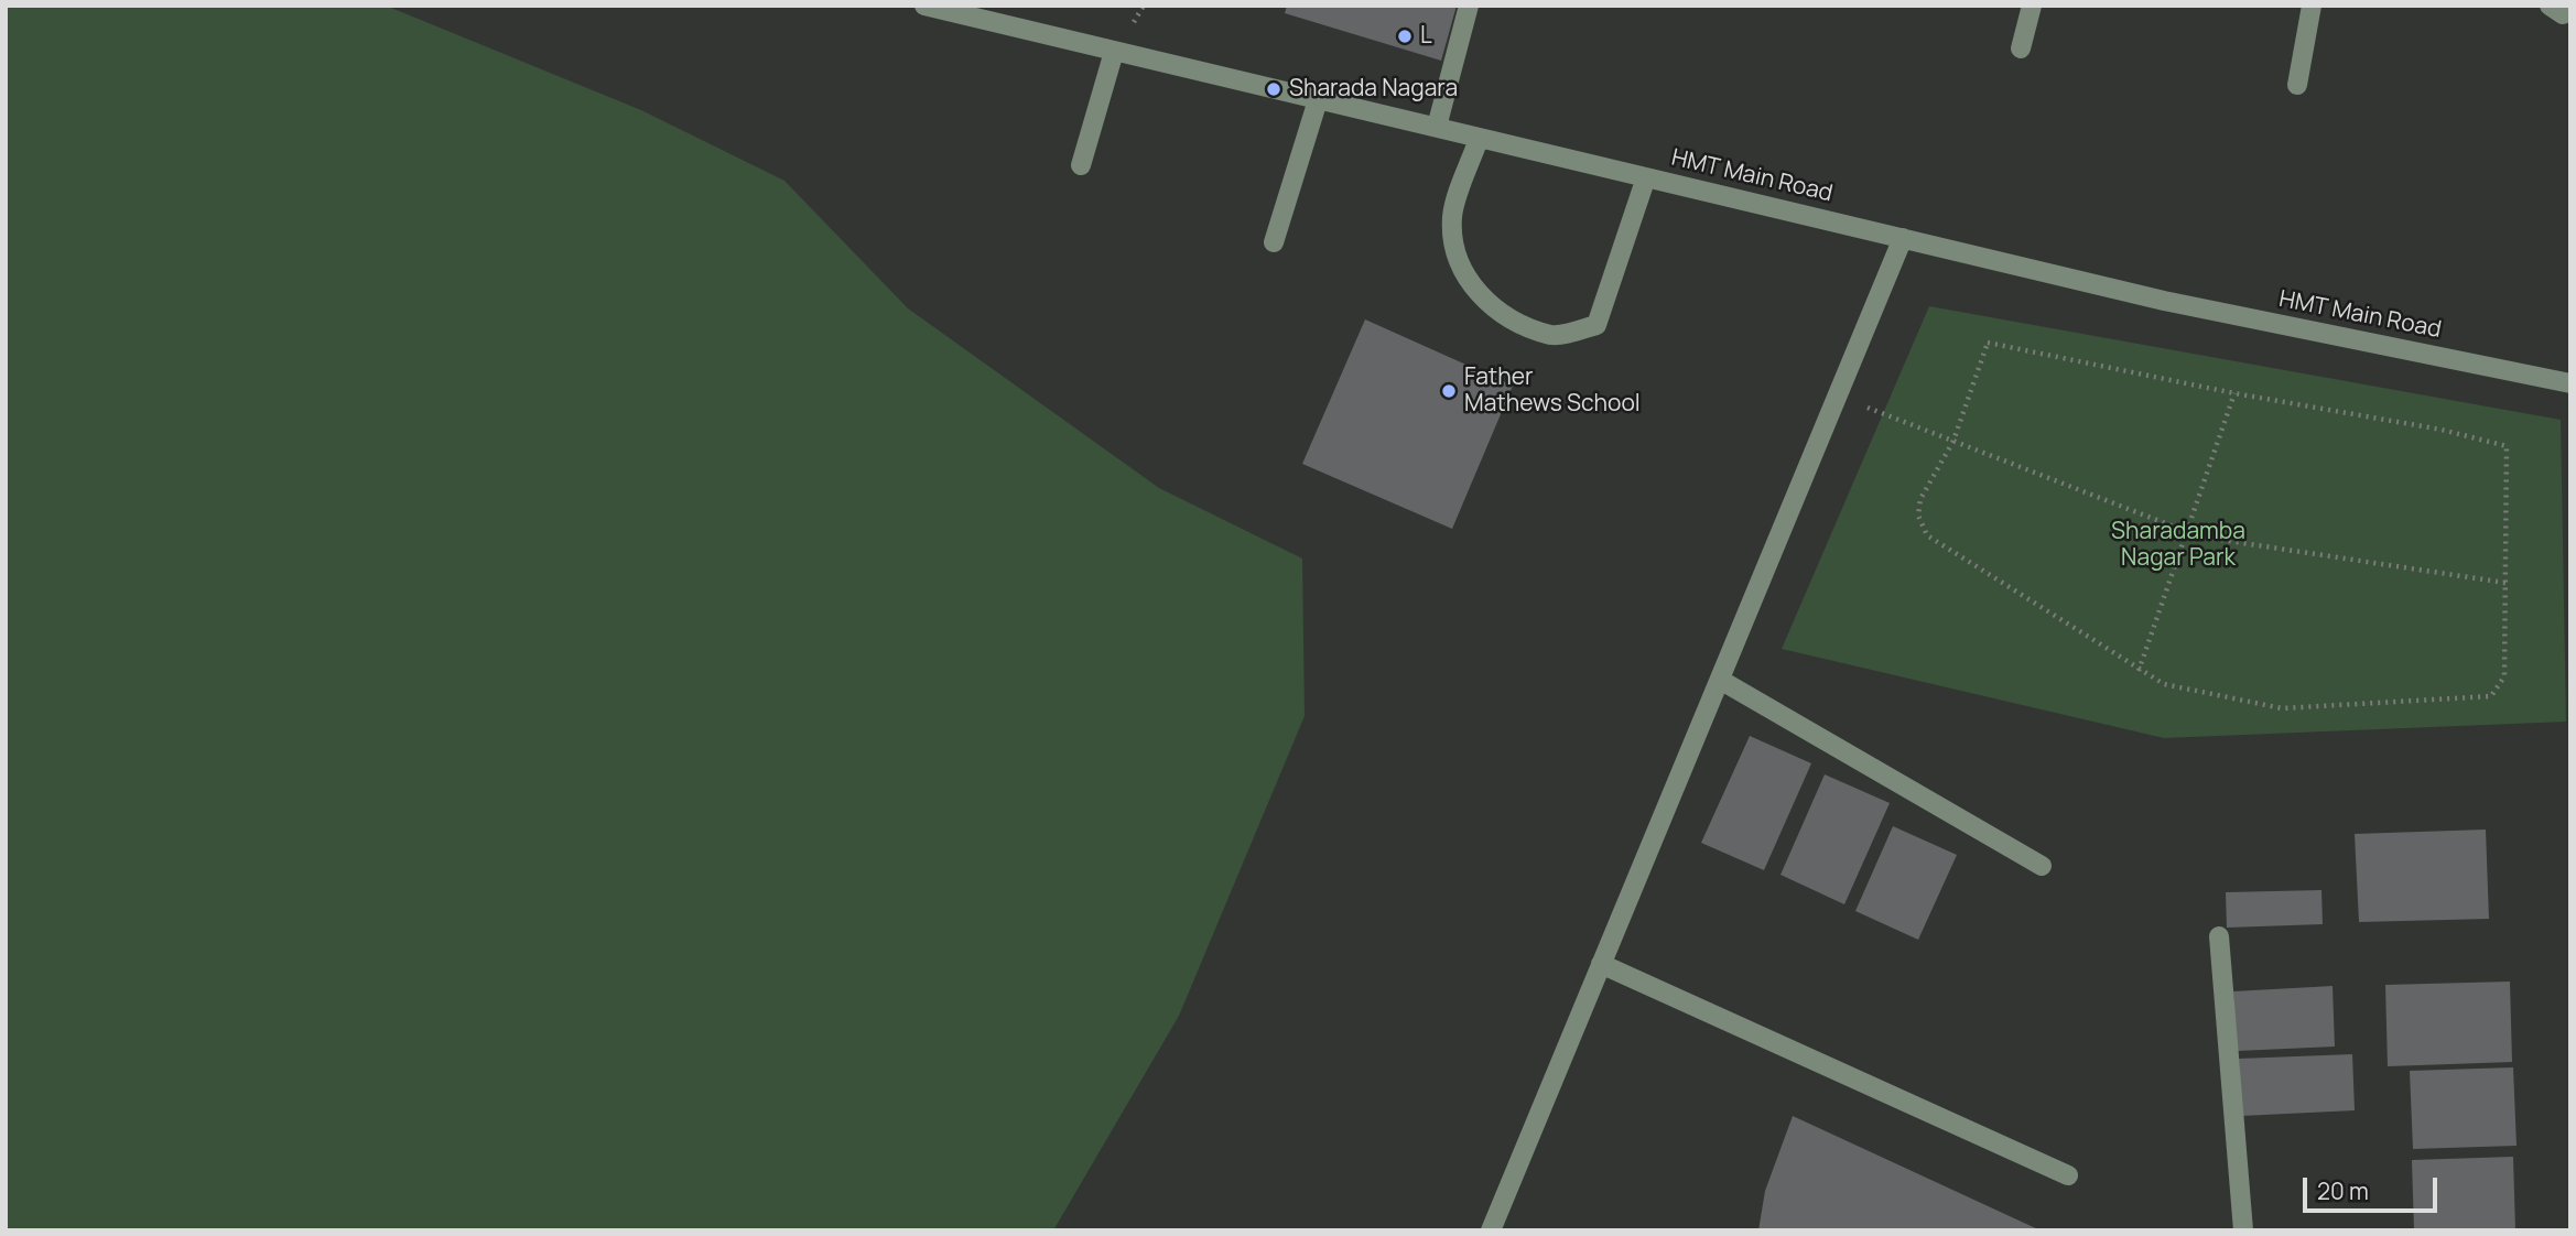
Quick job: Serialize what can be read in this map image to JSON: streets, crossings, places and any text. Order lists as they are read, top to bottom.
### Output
{
  "streets": {
    "street": ["HMT Main Road"]
  },
  "parks": ["Sharadamba Nagar Park"],
  "places": ["L", "Sharada Nagara", "Father Mathews School"],
  "scale_bar": "20 m"
}
